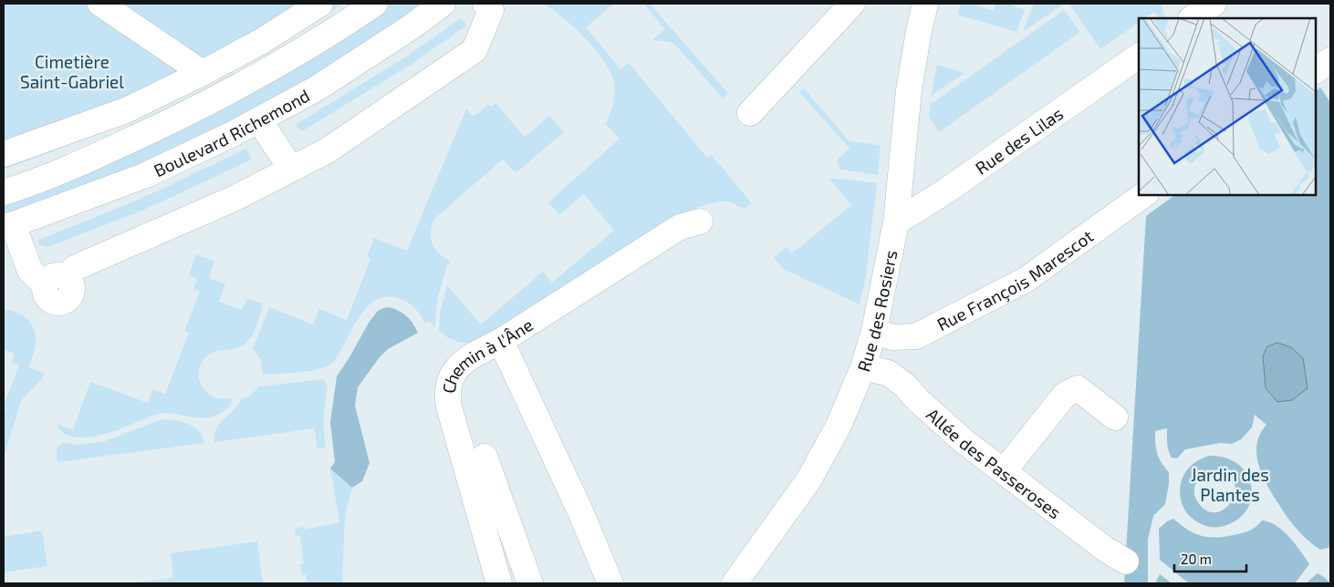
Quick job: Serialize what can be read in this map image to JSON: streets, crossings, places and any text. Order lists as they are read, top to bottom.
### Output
{
  "streets": {
    "street": [
      "Boulevard Richemond",
      "Rue des Lilas",
      "Rue François Marescot",
      "Rue des Rosiers",
      "Chemin à l'Âne",
      "Allée des Passeroses"
    ]
  },
  "crossings": [
    ["Rue des Lilas", "Rue des Rosiers"],
    ["Rue François Marescot", "Rue des Rosiers"],
    ["Rue des Rosiers", "Allée des Passeroses"]
  ],
  "parks": ["Cimetière Saint-Gabriel", "Jardin des Plantes"],
  "scale_bar": "20 m"
}
